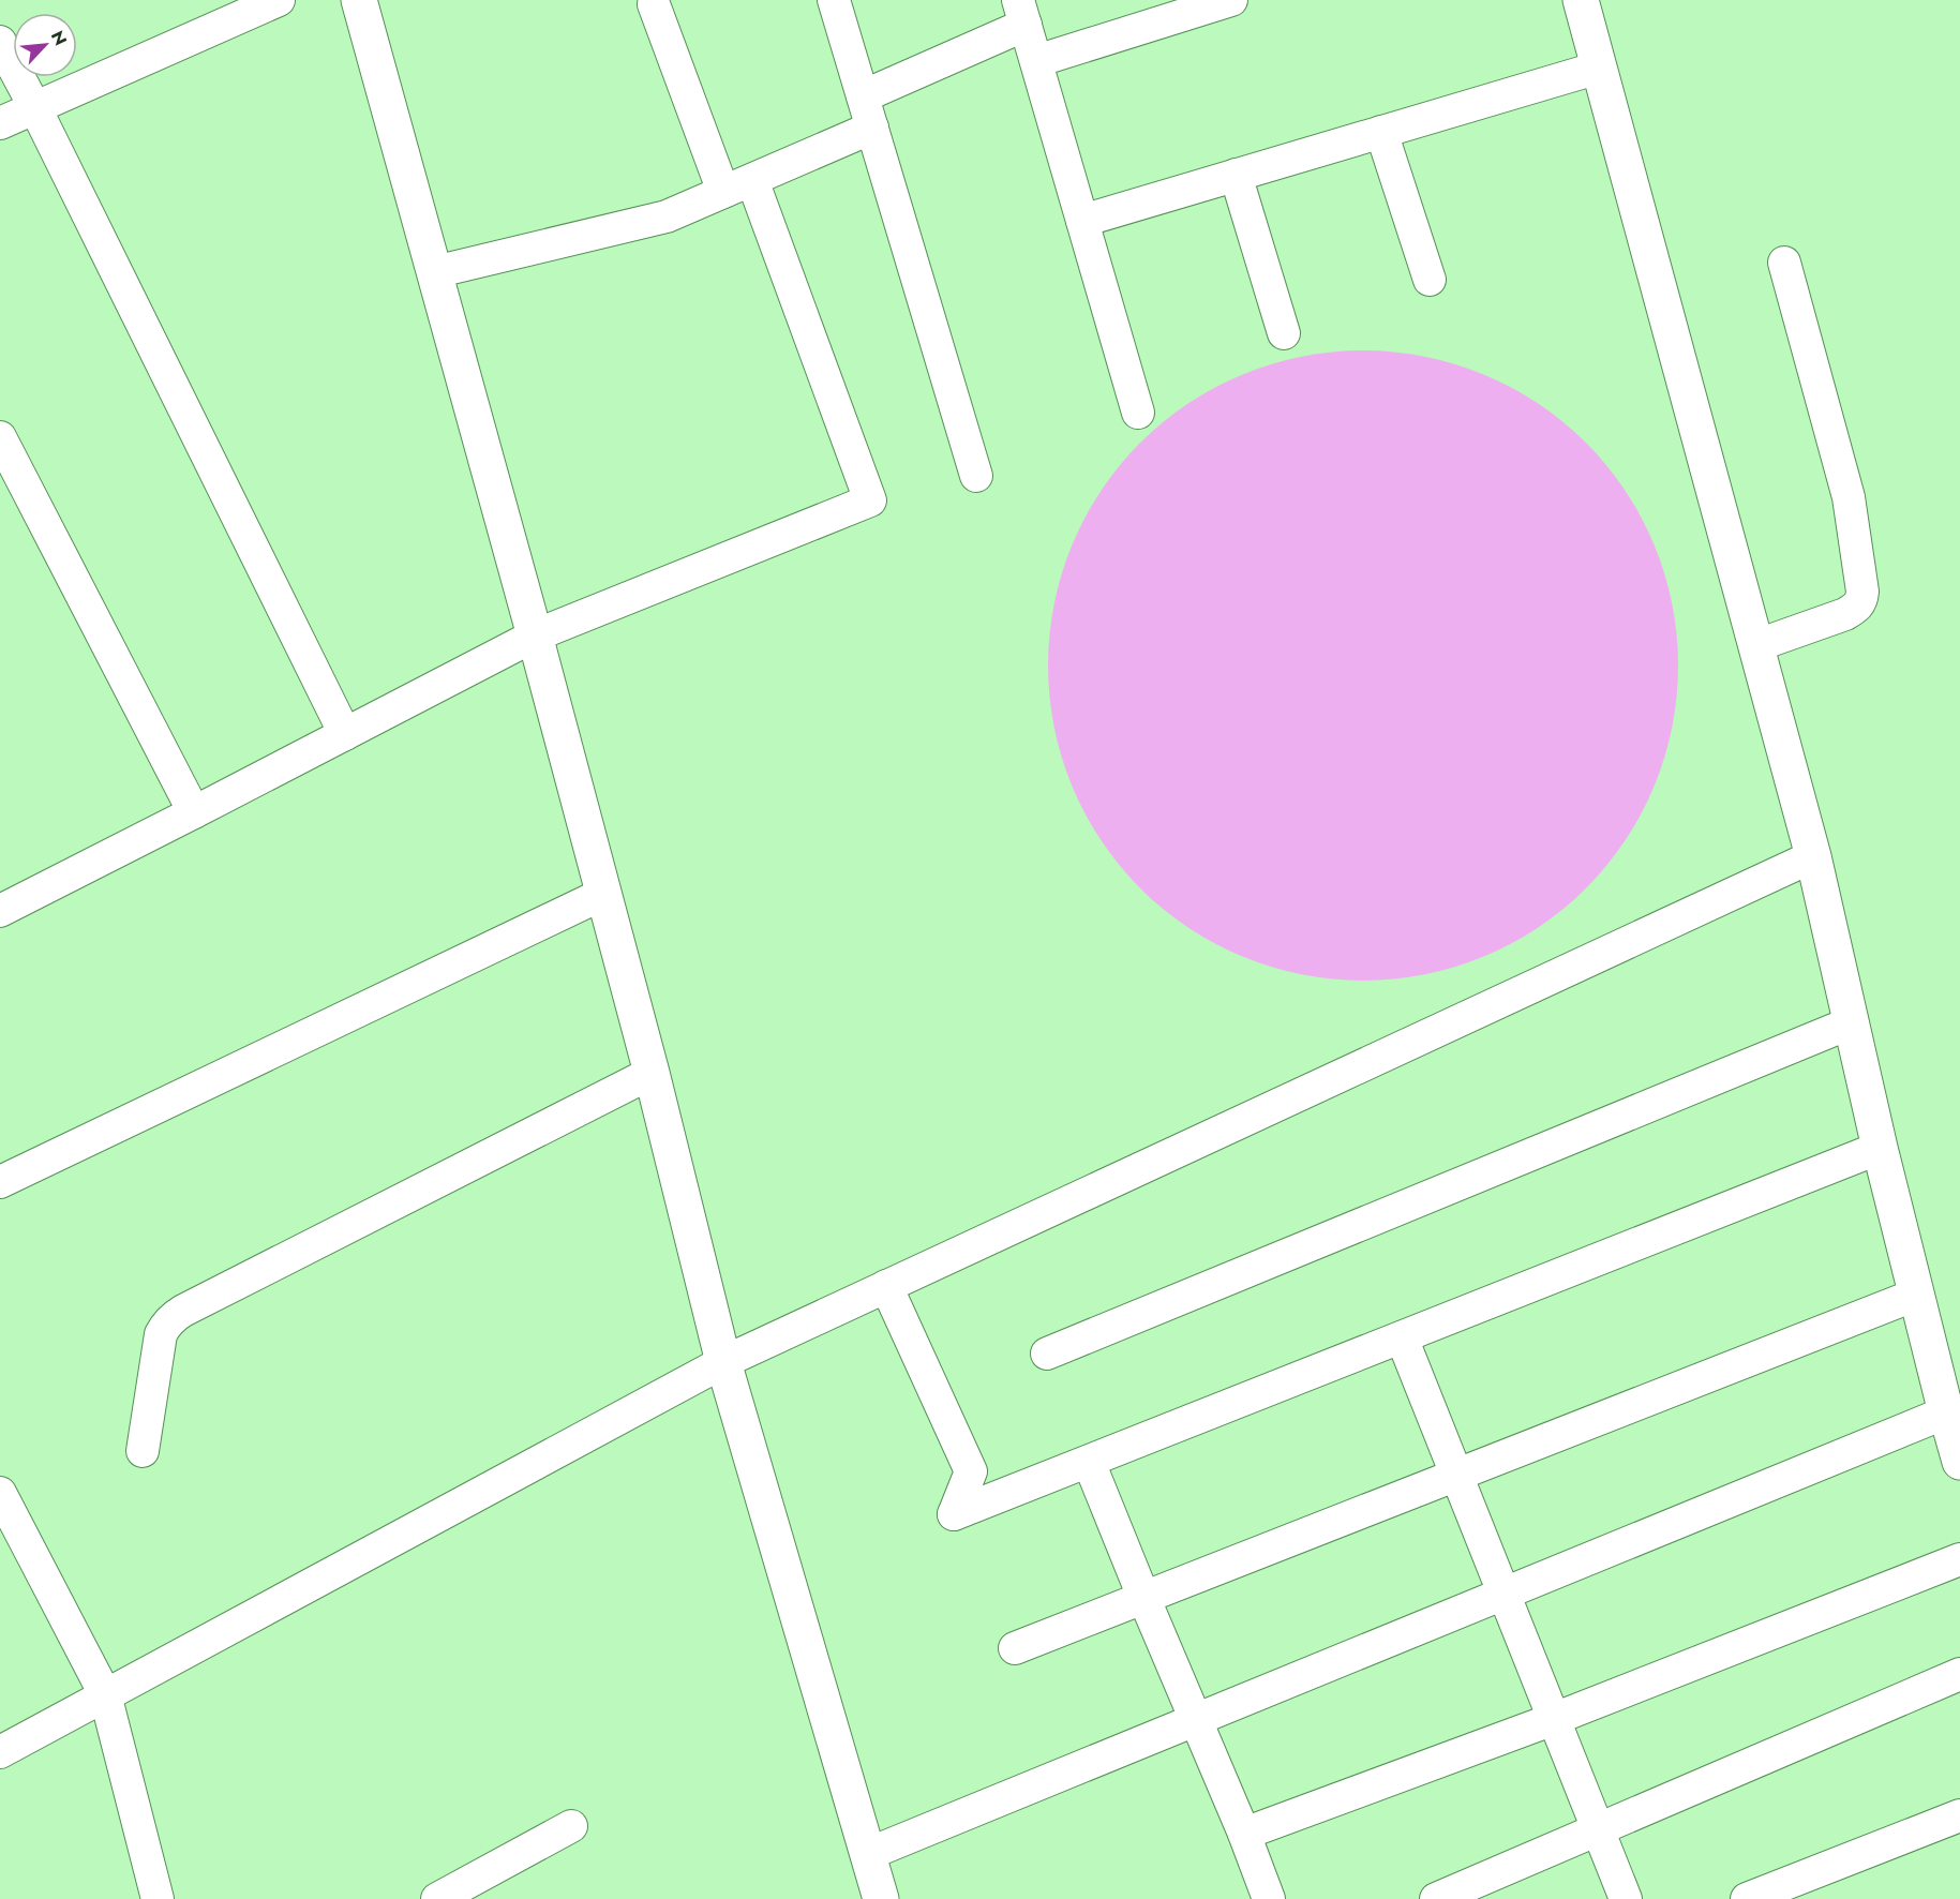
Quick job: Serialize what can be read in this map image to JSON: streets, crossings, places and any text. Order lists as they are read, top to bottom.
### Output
{
  "north": "top right"
}
